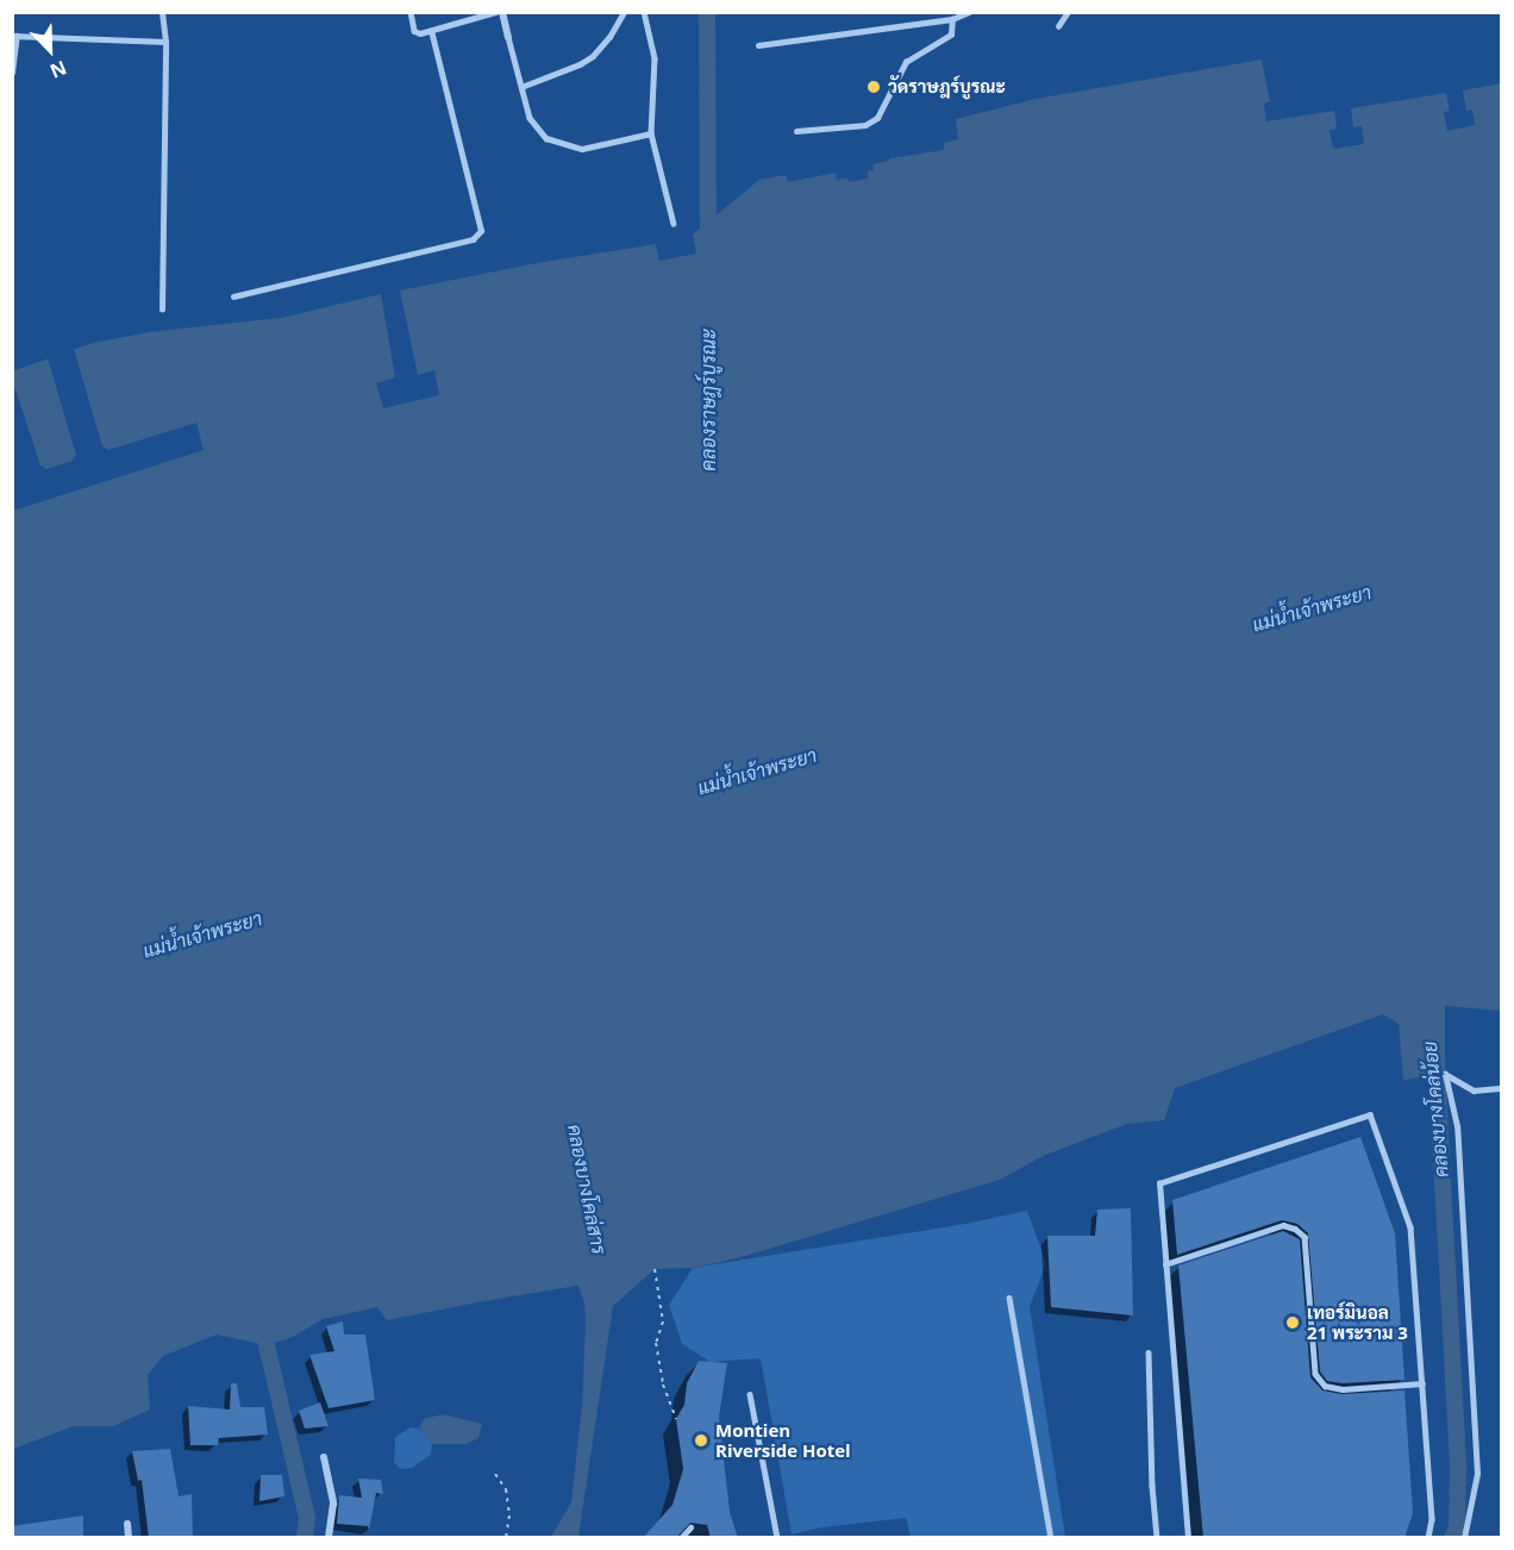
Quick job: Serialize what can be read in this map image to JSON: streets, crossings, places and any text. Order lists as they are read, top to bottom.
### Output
{
  "water": [
    "คลองราษฎร์บูรณะ",
    "แม่น้ำเจ้าพระยา",
    "คลองบางโคล่น้อย",
    "คลองบางโคล่สาร"
  ],
  "places": ["วัดราษฎร์บูรณะ", "เทอร์มินอล 21 พระราม 3", "Montien Riverside Hotel"],
  "north": "bottom right"
}
